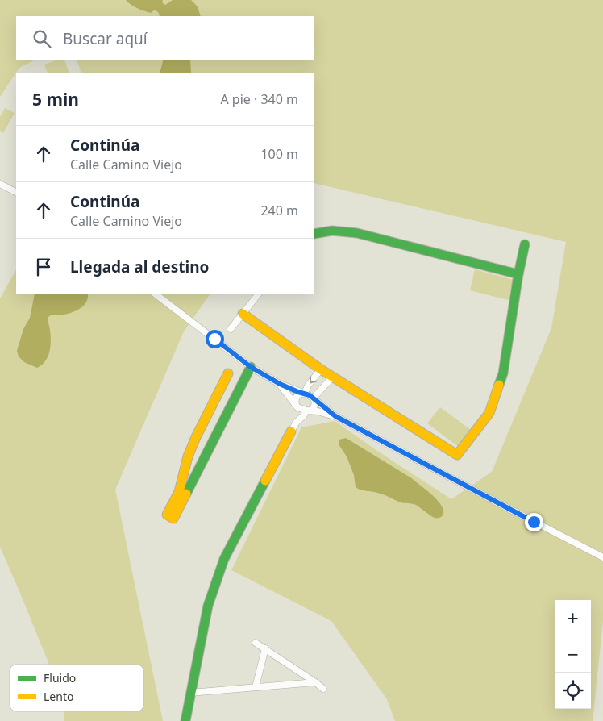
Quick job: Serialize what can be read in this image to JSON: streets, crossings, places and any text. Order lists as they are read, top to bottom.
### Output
{
  "legend": ["Fluido", "Lento"],
  "page": {
    "search": "Buscar aquí",
    "heading": ["5 min", "A pie · 340 m"],
    "list": [
      ["Continúa", "Calle Camino Viejo", "100 m"],
      ["Continúa", "Calle Camino Viejo", "240 m"],
      "Llegada al destino"
    ],
    "map_buttons": ["+", "−"]
  }
}
